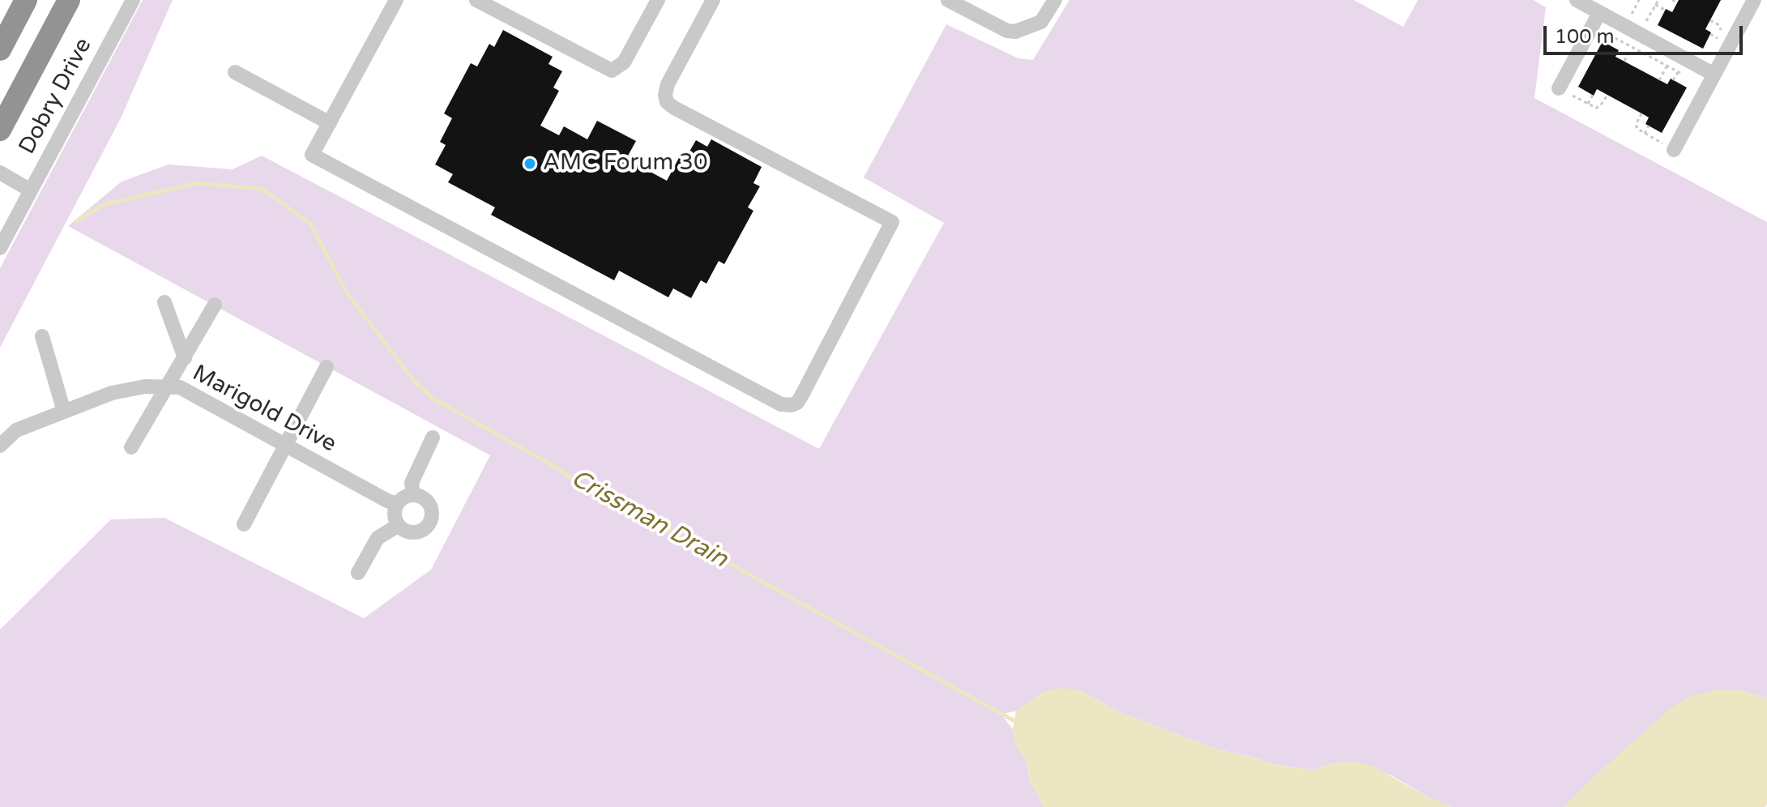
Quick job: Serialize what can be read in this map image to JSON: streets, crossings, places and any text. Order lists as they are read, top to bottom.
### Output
{
  "streets": {
    "street": ["Dobry Drive", "Marigold Drive"]
  },
  "water": ["Crissman Drain"],
  "places": ["AMC Forum 30"],
  "scale_bar": "100 m"
}
